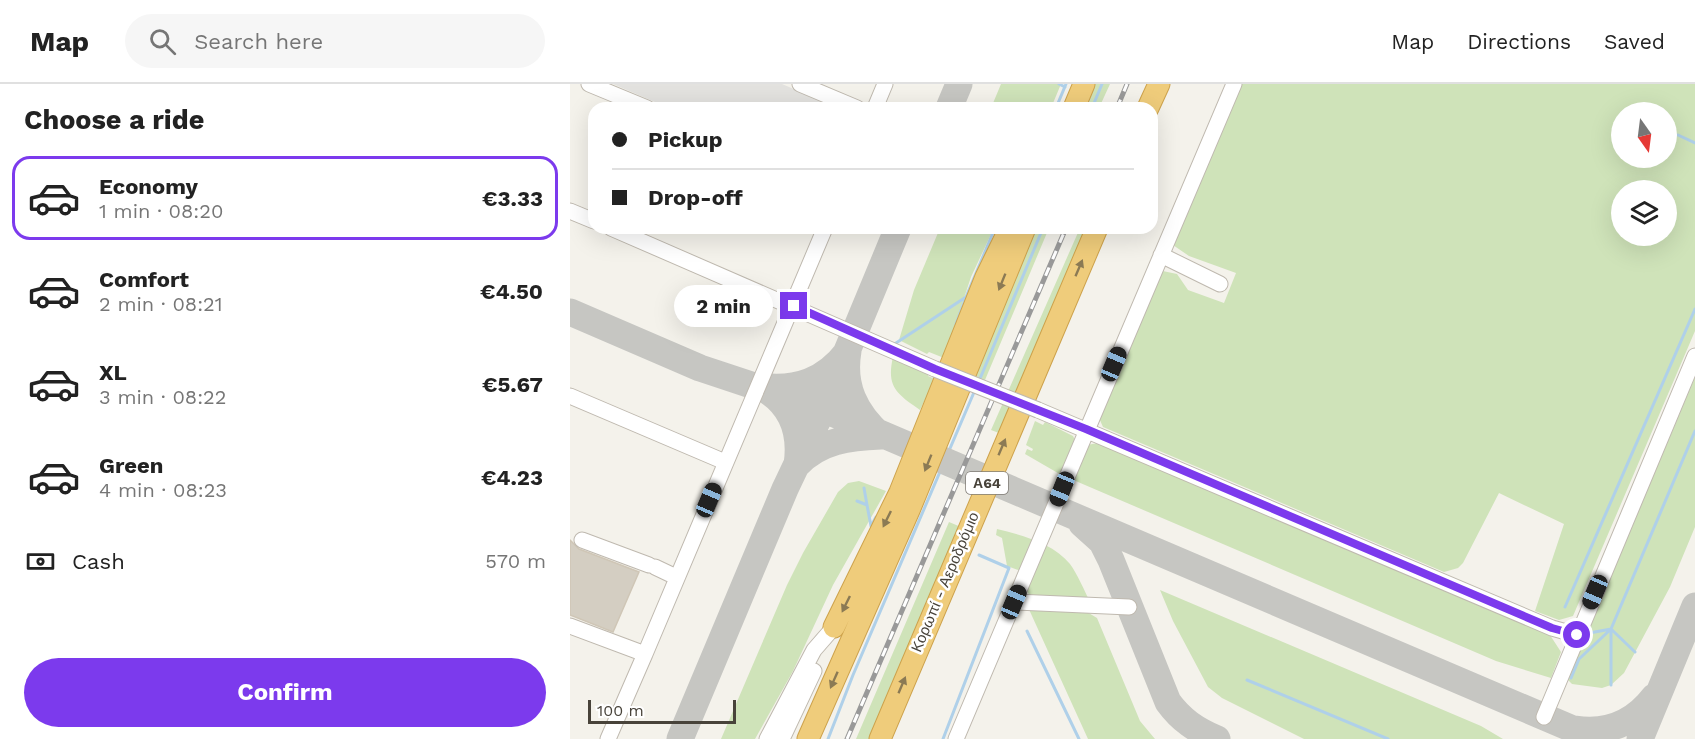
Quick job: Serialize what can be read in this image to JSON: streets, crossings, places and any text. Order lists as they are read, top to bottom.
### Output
{
  "streets": {
    "highway": ["Α64", "Κορωπί - Αεροδρόμιο"]
  },
  "scale_bar": "100 m",
  "north": "bottom",
  "page": {
    "header": "Map",
    "search": "Search here",
    "nav": ["Map", "Directions", "Saved"],
    "heading": "Choose a ride",
    "banner": ["Pickup", "Drop-off"],
    "list": [
      {
        "name": "Economy",
        "note": "1 min · 08:20",
        "value": "€3.33"
      },
      {
        "name": "Comfort",
        "note": "2 min · 08:21",
        "value": "€4.50"
      },
      {
        "name": "XL",
        "note": "3 min · 08:22",
        "value": "€5.67"
      },
      {
        "name": "Green",
        "note": "4 min · 08:23",
        "value": "€4.23"
      }
    ],
    "bubble": "2 min",
    "pay": ["Cash", "570 m"],
    "buttons": "Confirm",
    "scale": "100 m"
  }
}
